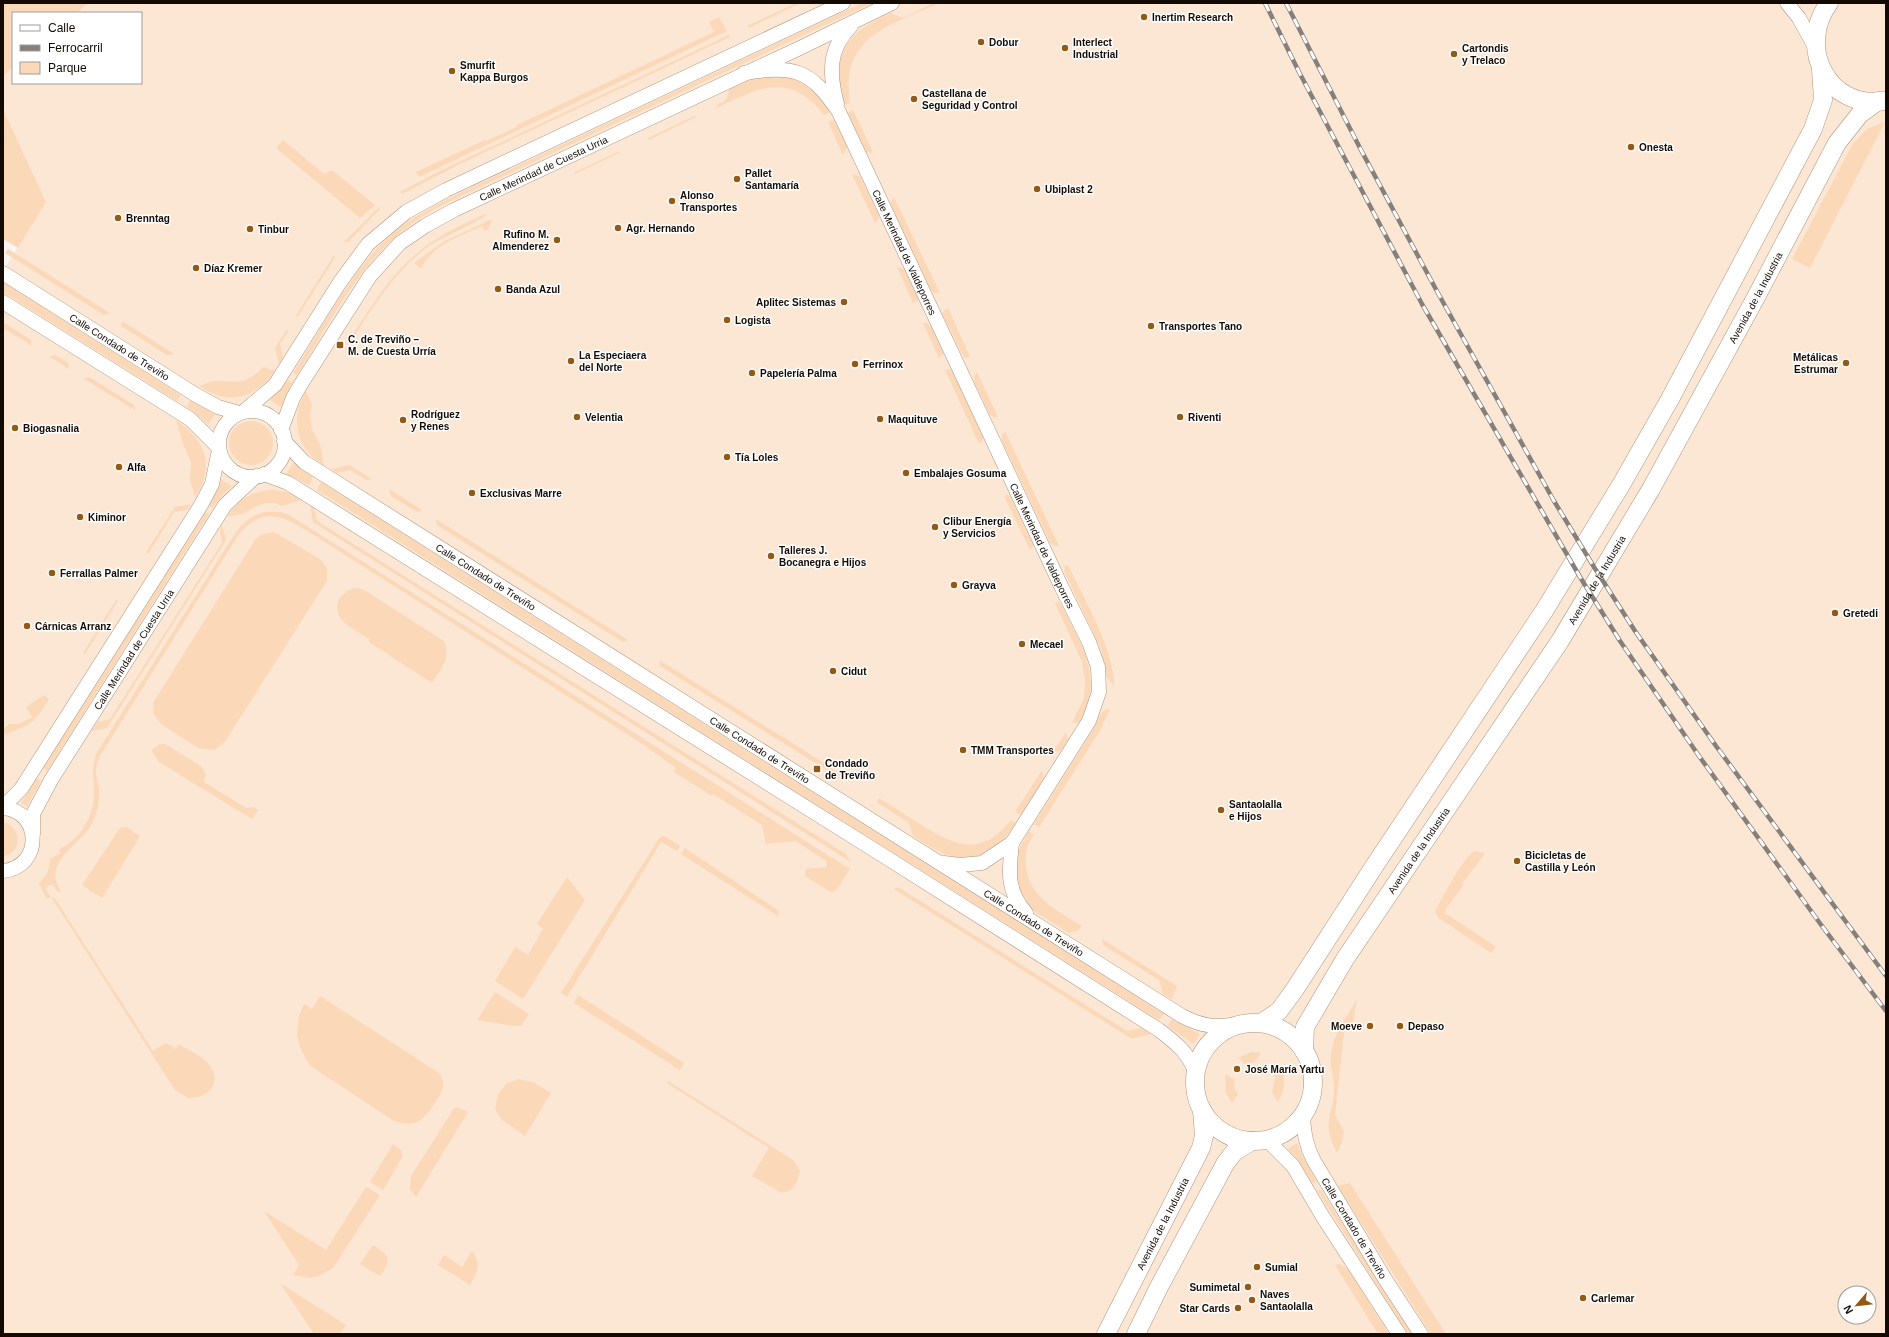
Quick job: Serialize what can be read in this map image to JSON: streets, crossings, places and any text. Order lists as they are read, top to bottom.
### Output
{
  "streets": {
    "main road": ["Avenida de la Industria"],
    "street": ["Calle Merindad de Cuesta Urria", "Calle Merindad de Valdeporres", "Calle Condado de Treviño"]
  },
  "crossings": [
    ["Calle Merindad de Cuesta Urria", "Calle Merindad de Valdeporres"],
    ["Calle Merindad de Cuesta Urria", "Calle Condado de Treviño"],
    ["Calle Merindad de Valdeporres", "Calle Condado de Treviño"],
    ["Avenida de la Industria", "Calle Condado de Treviño"]
  ],
  "places": {
    "other": [
      "Inertim Research",
      "Dobur",
      "Interlect Industrial",
      "Cartondis y Trelaco",
      "Smurfit Kappa Burgos",
      "Castellana de Seguridad y Control",
      "Onesta",
      "Pallet Santamaría",
      "Ubiplast 2",
      "Alonso Transportes",
      "Brenntag",
      "Agr. Hernando",
      "Tinbur",
      "Rufino M. Almenderez",
      "Díaz Kremer",
      "Banda Azul",
      "Aplitec Sistemas",
      "Logista",
      "Transportes Tano",
      "La Especiaera del Norte",
      "Metálicas Estrumar",
      "Ferrinox",
      "Papelería Palma",
      "Velentia",
      "Riventi",
      "Maquituve",
      "Rodríguez y Renes",
      "Biogasnalia",
      "Tía Loles",
      "Alfa",
      "Embalajes Gosuma",
      "Exclusivas Marre",
      "Kiminor",
      "Clibur Energía y Servicios",
      "Talleres J. Bocanegra e Hijos",
      "Ferrallas Palmer",
      "Grayva",
      "Gretedi",
      "Cárnicas Arranz",
      "Mecael",
      "Cidut",
      "TMM Transportes",
      "Santaolalla e Hijos",
      "Bicicletas de Castilla y León",
      "Moeve",
      "Depaso",
      "José María Yartu",
      "Sumial",
      "Sumimetal",
      "Carlemar",
      "Naves Santaolalla",
      "Star Cards"
    ],
    "transit": ["C. de Treviño – M. de Cuesta Urría", "Condado de Treviño"]
  },
  "legend": ["Calle", "Ferrocarril", "Parque"],
  "north": "bottom left"
}
